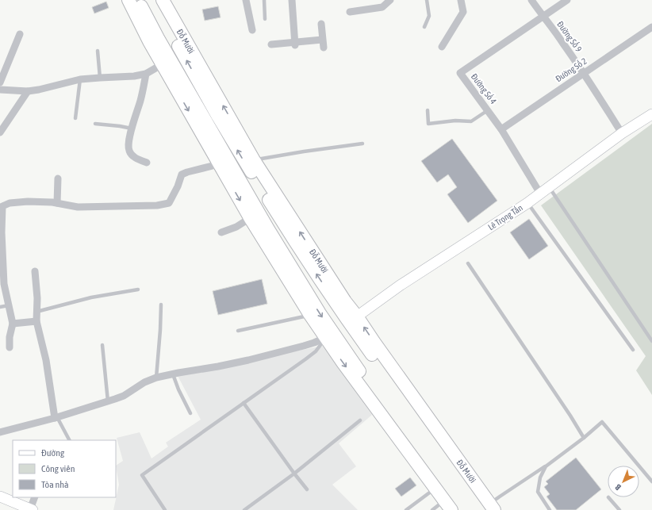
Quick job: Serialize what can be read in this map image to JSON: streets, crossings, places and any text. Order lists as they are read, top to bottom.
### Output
{
  "streets": {
    "highway": ["Đỗ Mười"],
    "street": [
      "Đường Số 9",
      "Đường Số 2",
      "Đường Số 4",
      "Lê Trọng Tấn"
    ]
  },
  "crossings": [
    ["Đường Số 9", "Đường Số 2"],
    ["Đường Số 9", "Đường Số 4"],
    ["Đường Số 9", "Lê Trọng Tấn"],
    ["Đỗ Mười", "Lê Trọng Tấn"],
    ["Đường Số 2", "Đường Số 4"],
    ["Đường Số 4", "Lê Trọng Tấn"]
  ],
  "legend": ["Đường", "Công viên", "Tòa nhà"],
  "north": "bottom left"
}
